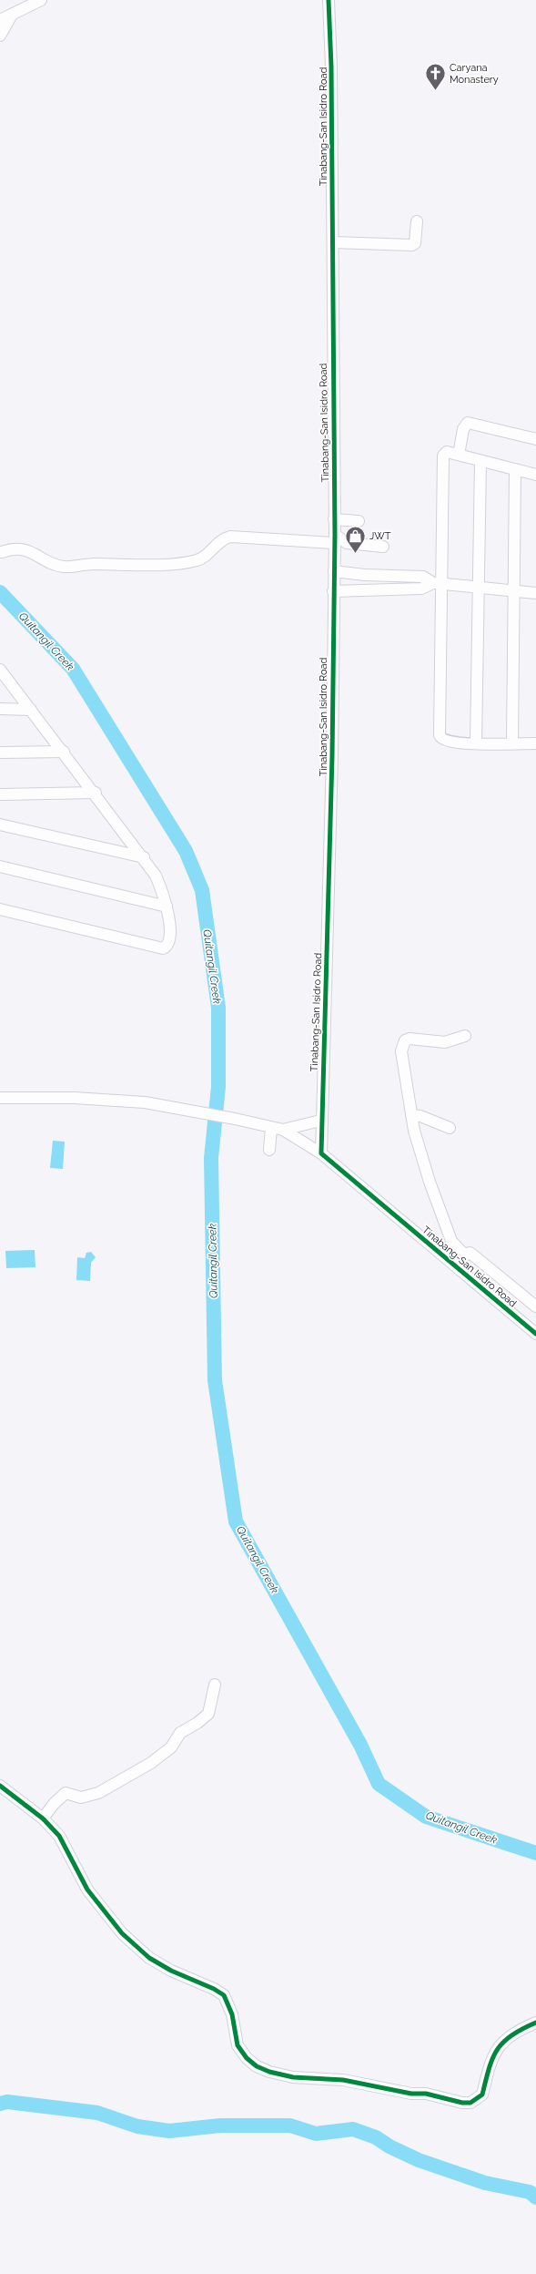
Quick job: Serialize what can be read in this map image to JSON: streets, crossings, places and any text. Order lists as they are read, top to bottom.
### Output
{
  "streets": {
    "street": ["Tinabang-San Isidro Road"]
  },
  "water": ["Quitangil Creek"],
  "places": {
    "church": ["Caryana Monastery"],
    "shop": ["JWT"]
  }
}
